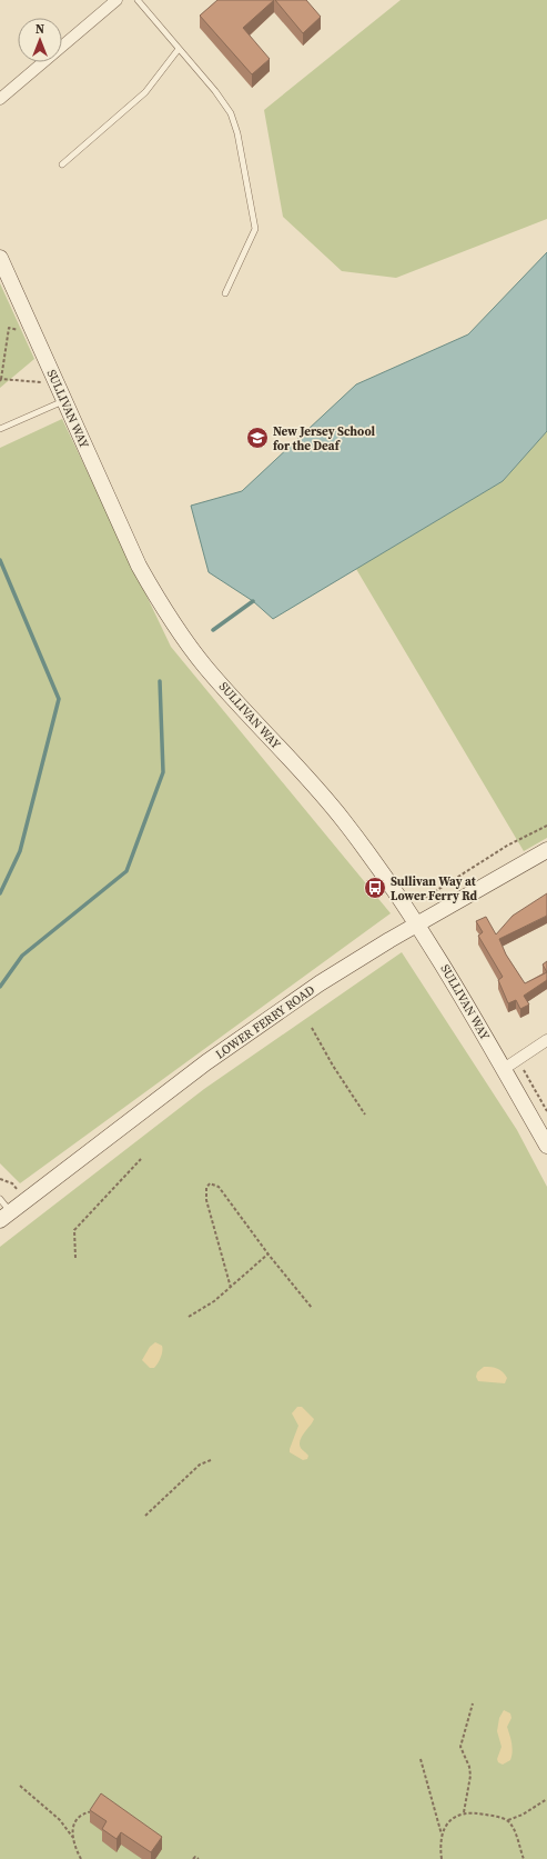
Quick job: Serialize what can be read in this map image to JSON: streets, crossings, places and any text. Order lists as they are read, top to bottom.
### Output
{
  "streets": {
    "main road": ["SULLIVAN WAY", "LOWER FERRY ROAD"]
  },
  "crossings": [
    ["SULLIVAN WAY", "LOWER FERRY ROAD"]
  ],
  "places": {
    "school or university": ["New Jersey School for the Deaf"],
    "bus stop": ["Sullivan Way at Lower Ferry Rd"]
  },
  "north": "top"
}
